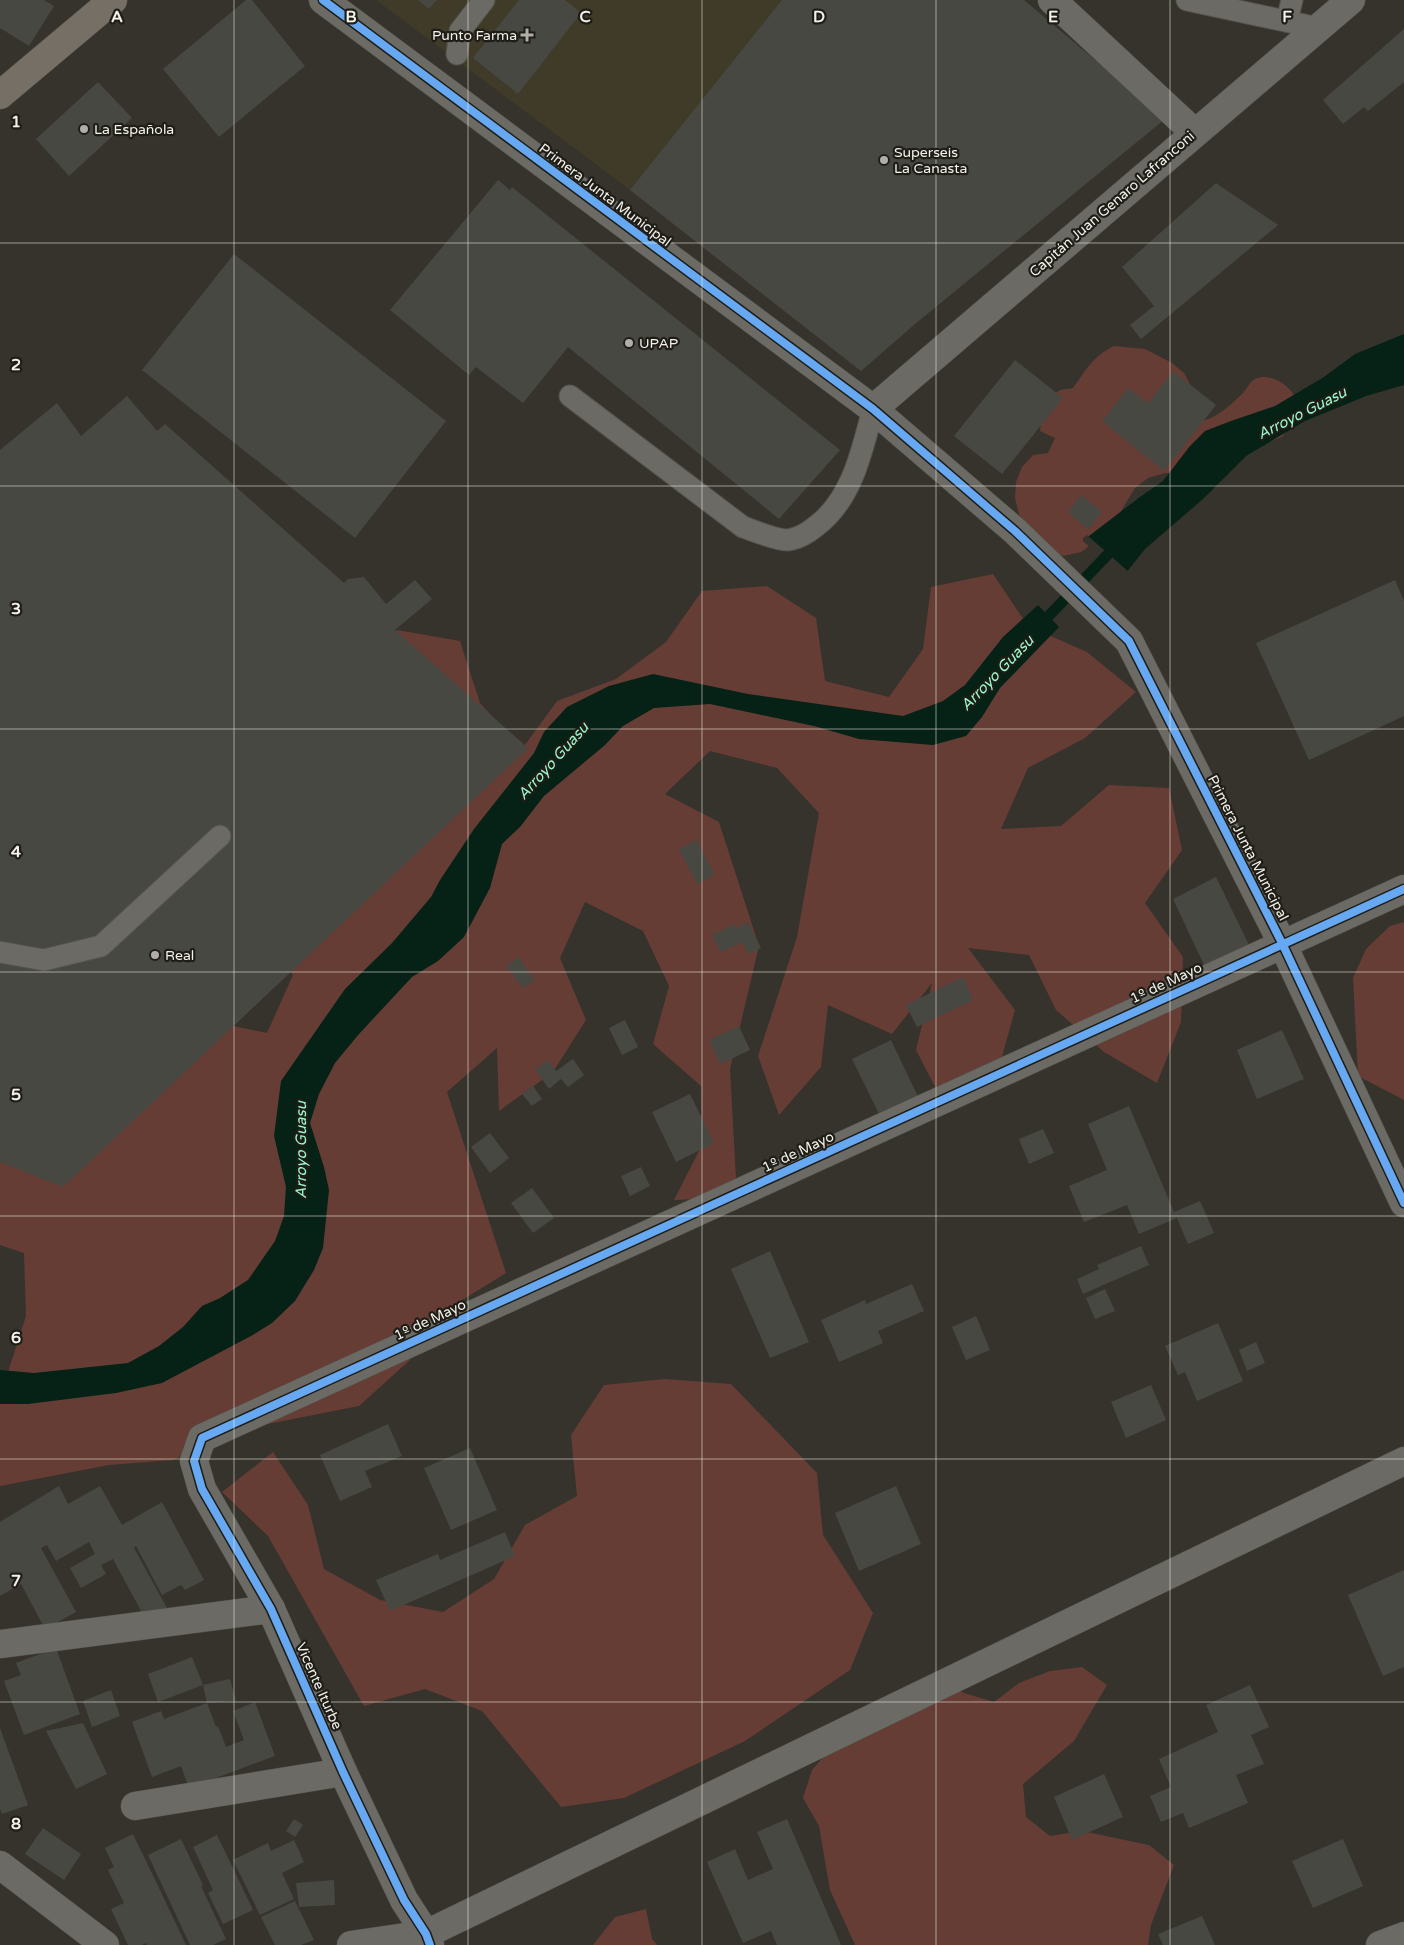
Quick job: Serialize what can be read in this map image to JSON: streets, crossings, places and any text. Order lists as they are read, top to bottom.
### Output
{
  "streets": {
    "street": [
      "Primera Junta Municipal",
      "Capitán Juan Genaro Lafranconi",
      "1º de Mayo",
      "Vicente Iturbe"
    ]
  },
  "crossings": [
    ["Primera Junta Municipal", "Capitán Juan Genaro Lafranconi"],
    ["Primera Junta Municipal", "1º de Mayo"],
    ["1º de Mayo", "Vicente Iturbe"]
  ],
  "water": ["Arroyo Guasu"],
  "places": {
    "health": ["Punto Farma"],
    "other": [
      "La Española",
      "Superseis La Canasta",
      "UPAP",
      "Real"
    ]
  },
  "grid": {
    "columns": [
      "A",
      "B",
      "C",
      "D",
      "E",
      "F"
    ],
    "rows": [
      "1",
      "2",
      "3",
      "4",
      "5",
      "6",
      "7",
      "8"
    ]
  }
}
